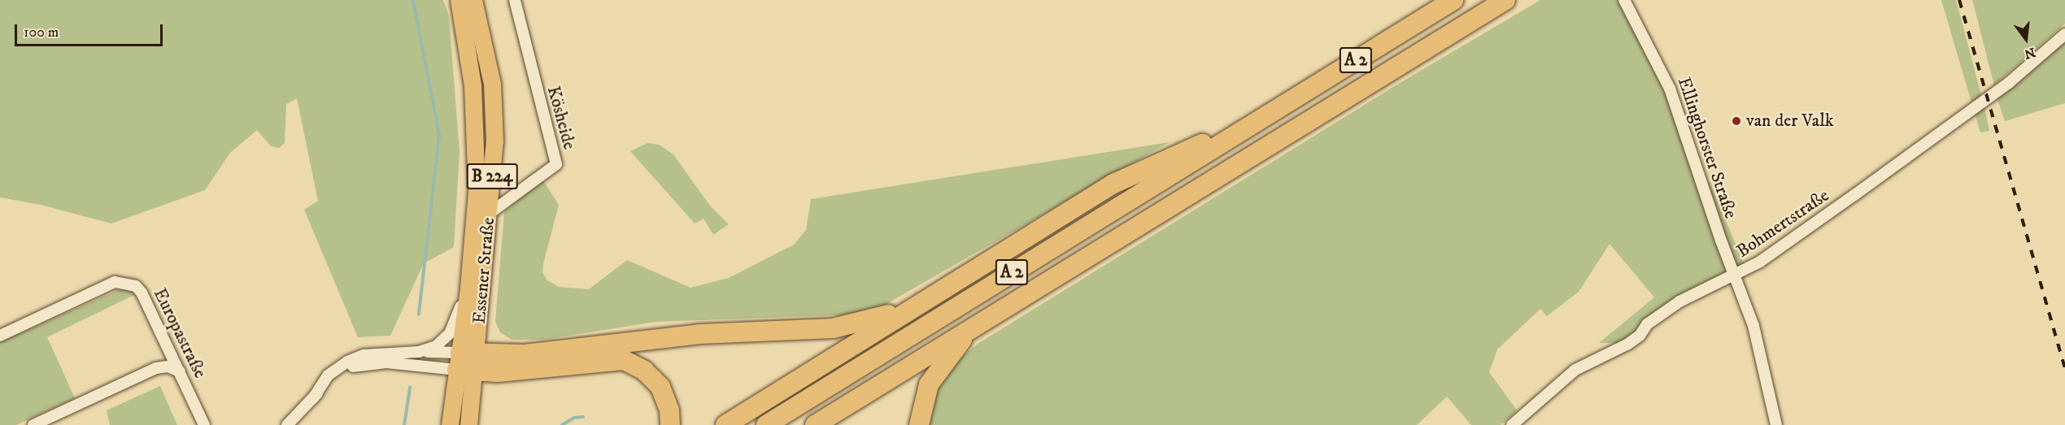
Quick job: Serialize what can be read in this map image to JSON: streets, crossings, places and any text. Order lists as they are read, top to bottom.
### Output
{
  "streets": {
    "highway": ["A 2"],
    "main road": ["B 224", "Essener Straße"],
    "street": [
      "Kösheide",
      "Ellinghorster Straße",
      "Bohmertstraße",
      "Europastraße"
    ]
  },
  "crossings": [
    ["Kösheide", "Essener Straße"],
    ["Ellinghorster Straße", "Bohmertstraße"]
  ],
  "places": ["van der Valk"],
  "scale_bar": "100 m",
  "north": "bottom"
}
